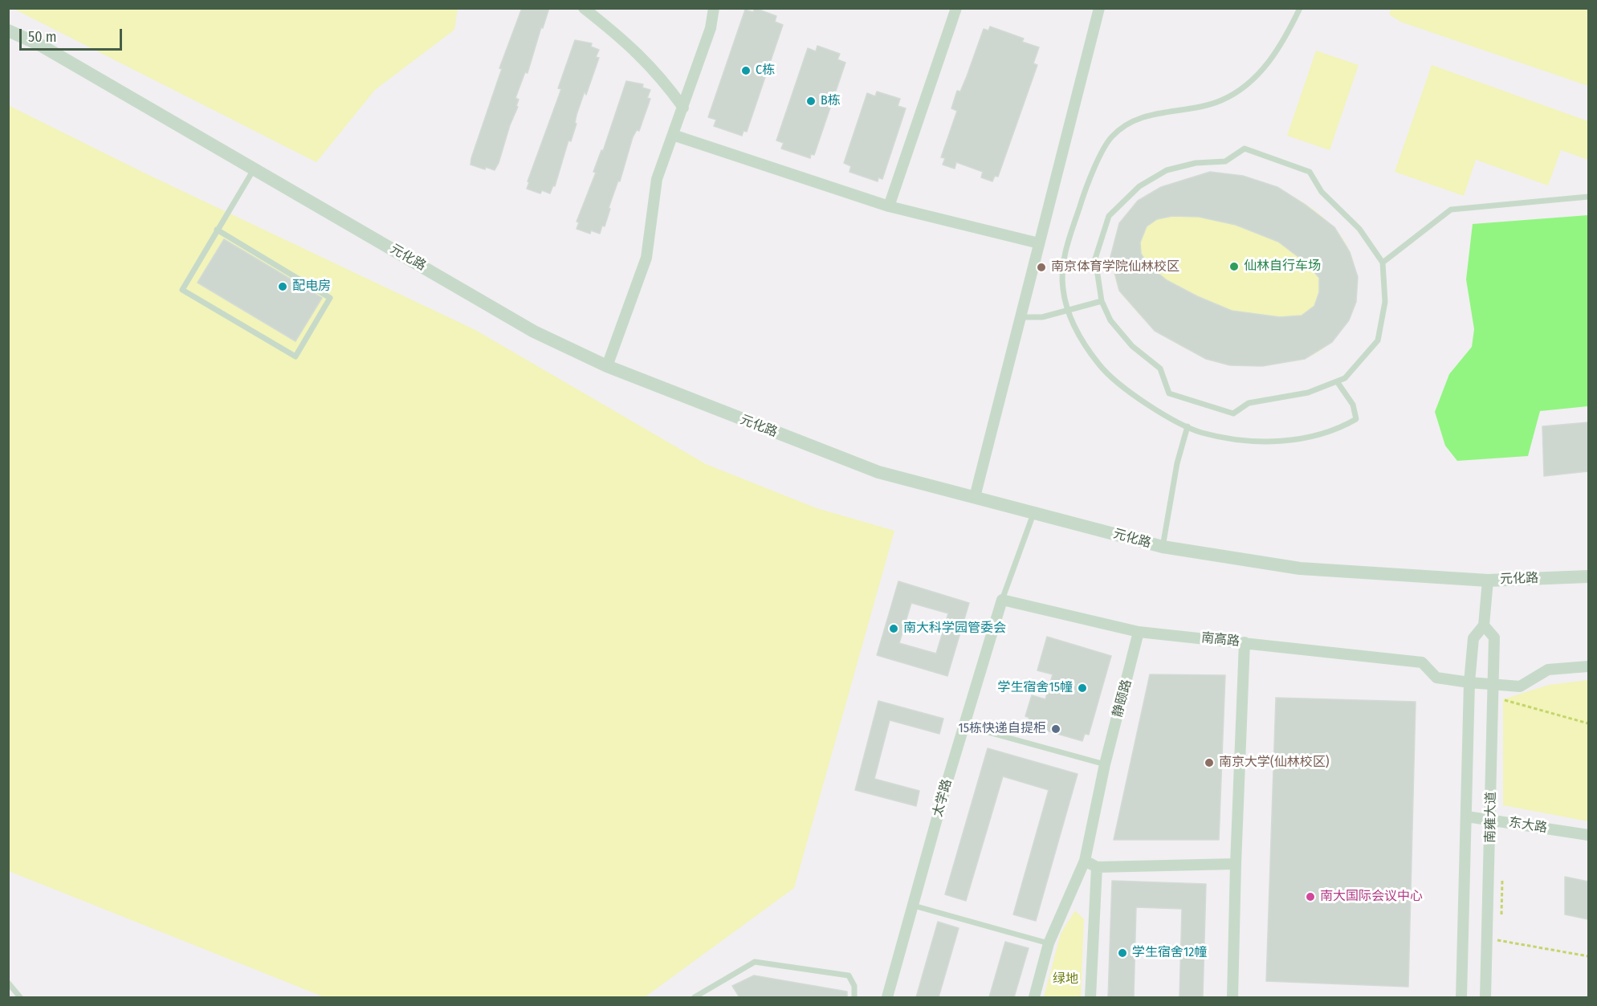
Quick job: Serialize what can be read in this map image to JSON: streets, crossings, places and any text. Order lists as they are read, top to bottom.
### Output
{
  "streets": {
    "street": [
      "元化路",
      "南高路",
      "静颐路",
      "太学路",
      "南雍大道",
      "东大路"
    ]
  },
  "crossings": [
    ["南高路", "静颐路"],
    ["南高路", "太学路"],
    ["南高路", "南雍大道"],
    ["南雍大道", "东大路"]
  ],
  "parks": ["绿地"],
  "places": [
    "C栋",
    "B栋",
    "仙林自行车场",
    "南京体育学院仙林校区",
    "配电房",
    "南大科学园管委会",
    "学生宿舍15幢",
    "15栋快递自提柜",
    "南京大学(仙林校区)",
    "南大国际会议中心",
    "学生宿舍12幢"
  ],
  "scale_bar": "50 m"
}
